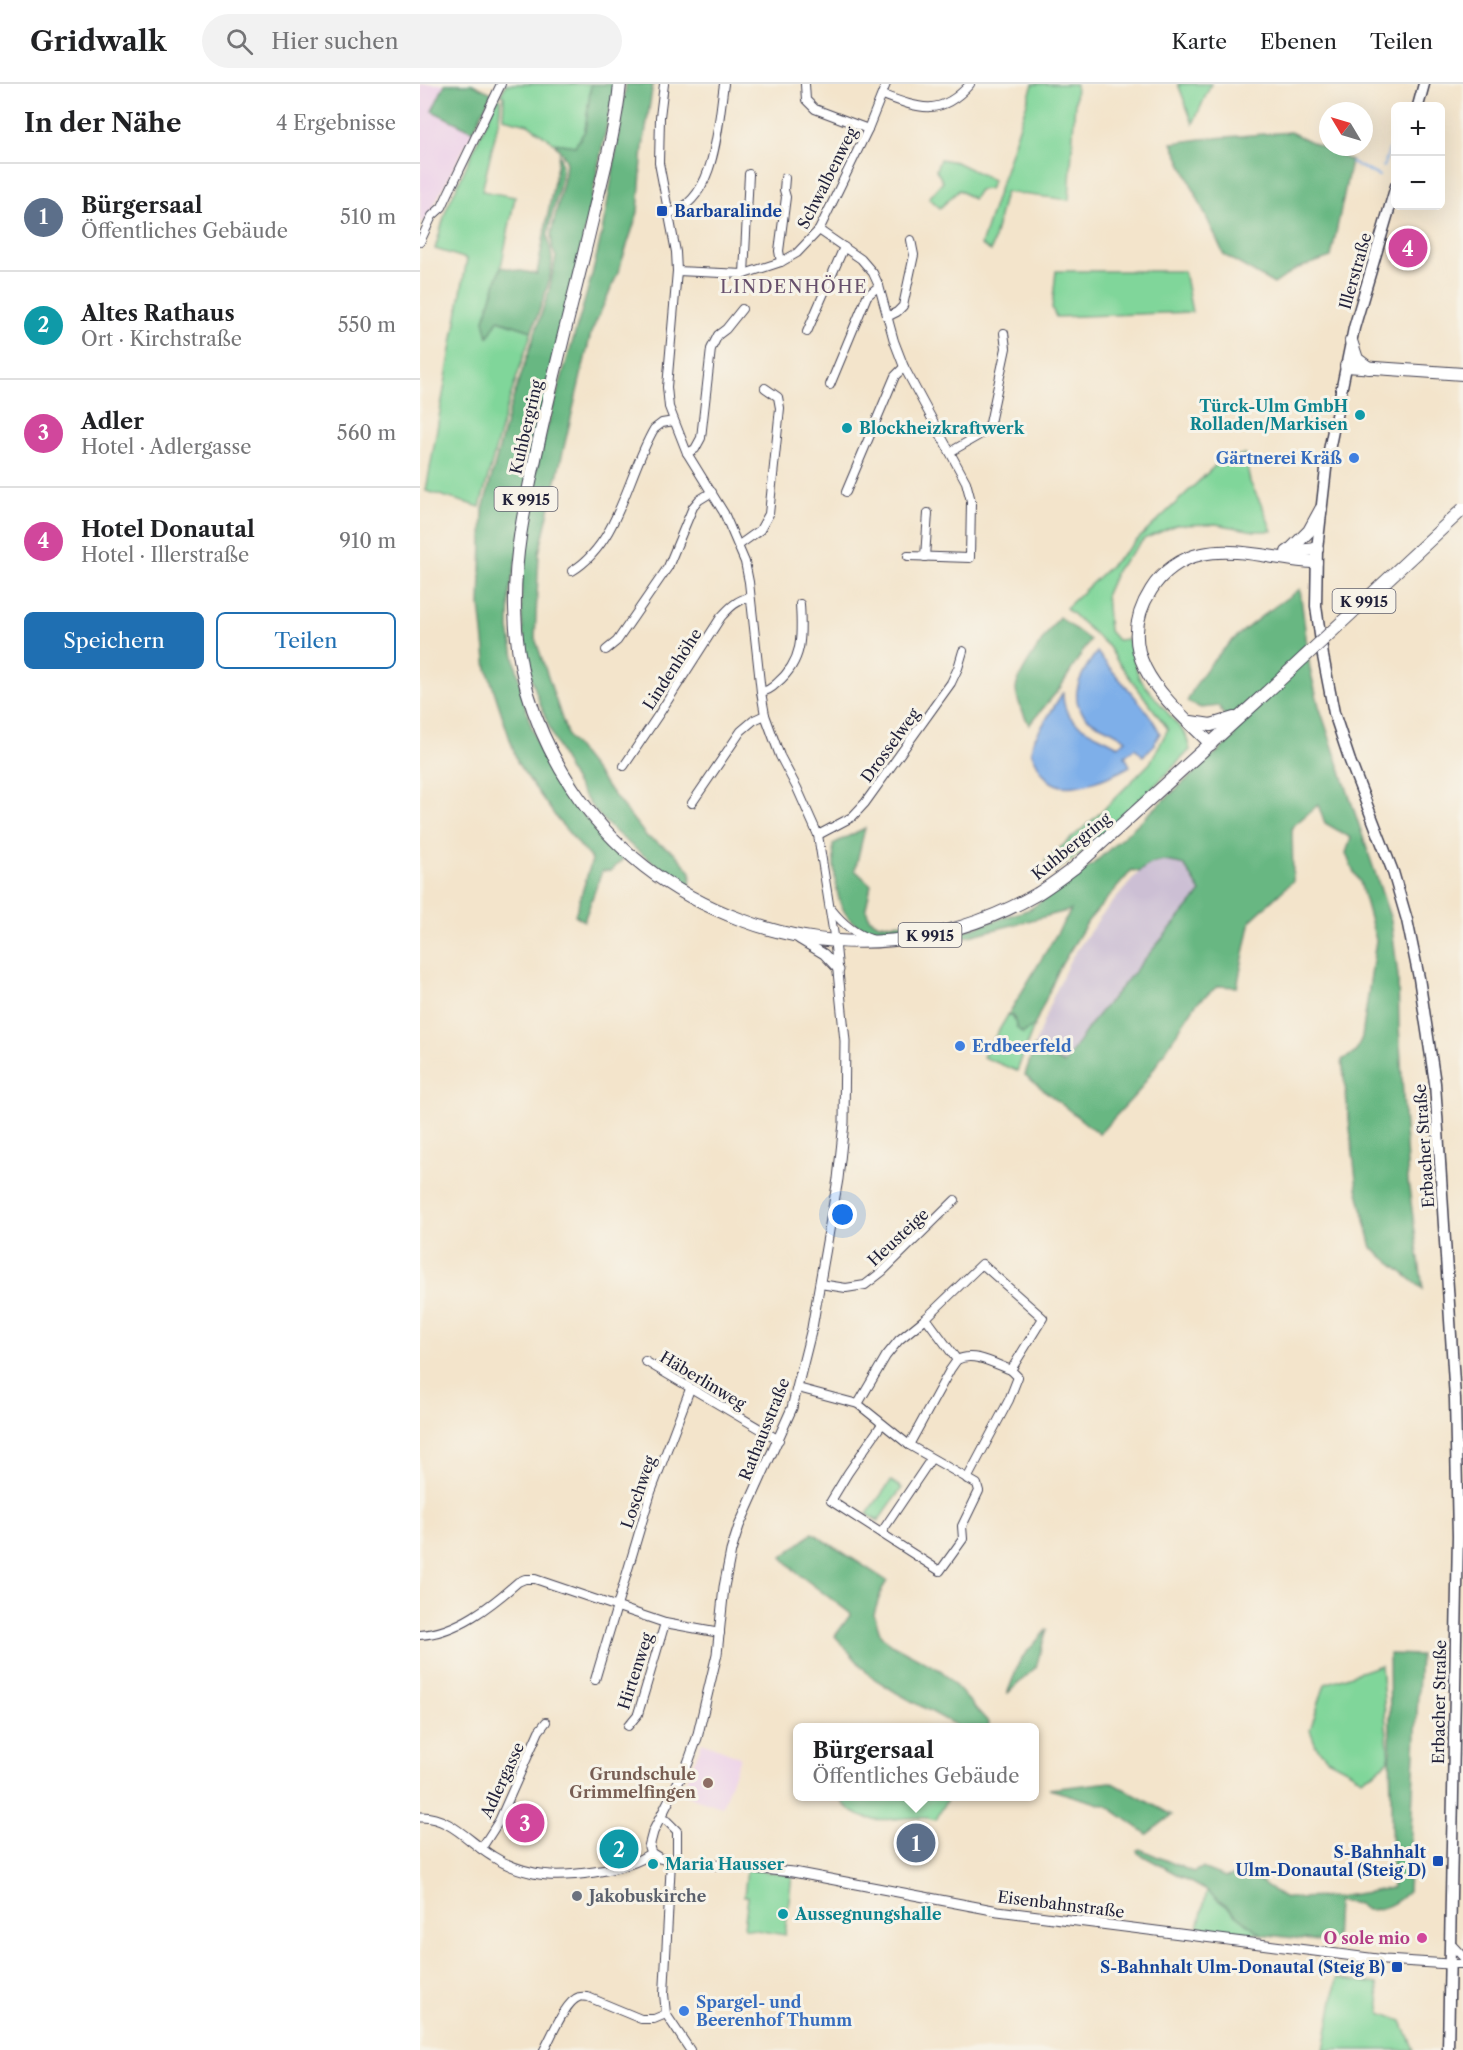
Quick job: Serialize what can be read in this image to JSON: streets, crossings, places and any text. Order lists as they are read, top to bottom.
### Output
{
  "streets": {
    "main road": [
      "Illerstraße",
      "Kuhbergring",
      "K 9915",
      "Erbacher Straße"
    ],
    "street": [
      "Schwalbenweg",
      "Lindenhöhe",
      "Drosselweg",
      "Heusteige",
      "Häberlinweg",
      "Rathausstraße",
      "Loschweg",
      "Hirtenweg",
      "Adlergasse",
      "Eisenbahnstraße"
    ]
  },
  "crossings": [
    ["Illerstraße", "Erbacher Straße"],
    ["Kuhbergring", "Rathausstraße"],
    ["Erbacher Straße", "Eisenbahnstraße"],
    ["Heusteige", "Rathausstraße"],
    ["Häberlinweg", "Rathausstraße"],
    ["Häberlinweg", "Loschweg"]
  ],
  "districts": ["LINDENHÖHE"],
  "places": {
    "transit": ["Barbaralinde", "S-Bahnhalt Ulm-Donautal (Steig D)", "S-Bahnhalt Ulm-Donautal (Steig B)"],
    "other": [
      "Türck-Ulm GmbH Rolladen/Markisen",
      "Blockheizkraftwerk",
      "Gärtnerei Kräß",
      "Erdbeerfeld",
      "Grundschule Grimmelfingen",
      "Maria Hausser",
      "Jakobuskirche",
      "Aussegnungshalle",
      "O sole mio",
      "Spargel- und Beerenhof Thumm"
    ]
  },
  "north": "top left",
  "page": {
    "header": "Gridwalk",
    "search": "Hier suchen",
    "nav": ["Karte", "Ebenen", "Teilen"],
    "heading": ["In der Nähe", "4 Ergebnisse"],
    "map_buttons": ["+", "−"],
    "list": [
      {
        "mark": "1",
        "name": "Bürgersaal",
        "note": "Öffentliches Gebäude",
        "value": "510 m"
      },
      {
        "mark": "2",
        "name": "Altes Rathaus",
        "note": "Ort · Kirchstraße",
        "value": "550 m"
      },
      {
        "mark": "3",
        "name": "Adler",
        "note": "Hotel · Adlergasse",
        "value": "560 m"
      },
      {
        "mark": "4",
        "name": "Hotel Donautal",
        "note": "Hotel · Illerstraße",
        "value": "910 m"
      }
    ],
    "pins": [
      "4",
      "3",
      "1",
      "2"
    ],
    "buttons": ["Speichern", "Teilen"],
    "popup": ["Bürgersaal", "Öffentliches Gebäude"]
  }
}
